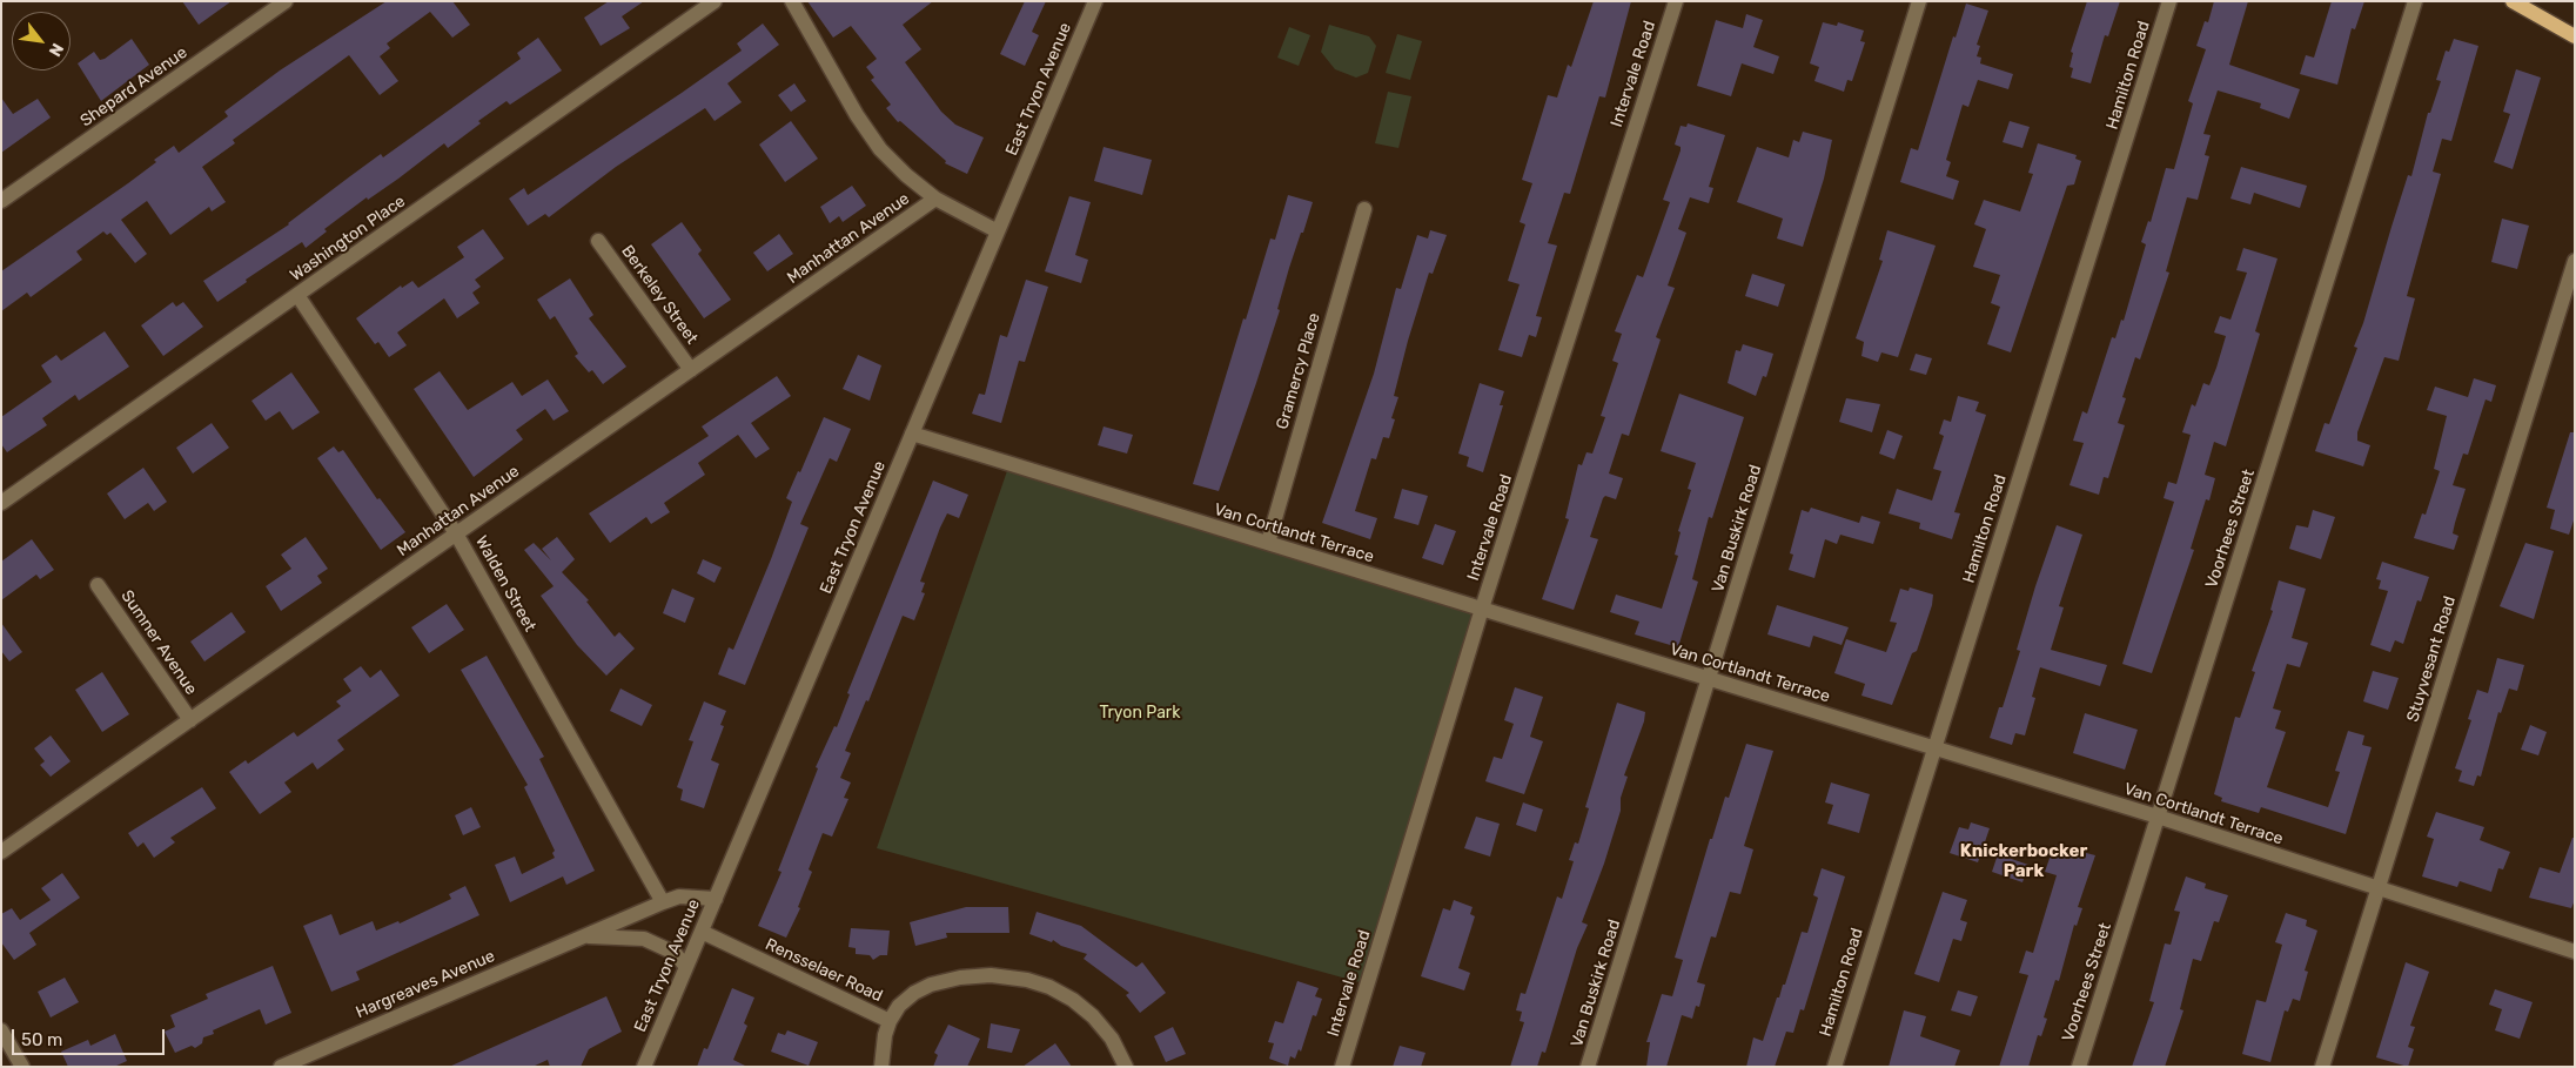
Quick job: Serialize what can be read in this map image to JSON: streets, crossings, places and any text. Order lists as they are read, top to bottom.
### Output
{
  "streets": {
    "street": [
      "Intervale Road",
      "Hamilton Road",
      "Shepard Avenue",
      "East Tryon Avenue",
      "Washington Place",
      "Manhattan Avenue",
      "Berkeley Street",
      "Gramercy Place",
      "Van Buskirk Road",
      "Voorhees Street",
      "Van Cortlandt Terrace",
      "Walden Street",
      "Sumner Avenue",
      "Stuyvesant Road",
      "Rensselaer Road",
      "Hargreaves Avenue"
    ]
  },
  "crossings": [
    ["Intervale Road", "Van Cortlandt Terrace"],
    ["Hamilton Road", "Van Cortlandt Terrace"],
    ["East Tryon Avenue", "Van Cortlandt Terrace"],
    ["East Tryon Avenue", "Rensselaer Road"],
    ["East Tryon Avenue", "Hargreaves Avenue"],
    ["Washington Place", "Walden Street"],
    ["Manhattan Avenue", "Berkeley Street"],
    ["Manhattan Avenue", "Walden Street"],
    ["Manhattan Avenue", "Sumner Avenue"],
    ["Gramercy Place", "Van Cortlandt Terrace"],
    ["Van Buskirk Road", "Van Cortlandt Terrace"],
    ["Voorhees Street", "Van Cortlandt Terrace"],
    ["Van Cortlandt Terrace", "Stuyvesant Road"],
    ["Walden Street", "Hargreaves Avenue"]
  ],
  "districts": ["Knickerbocker Park"],
  "parks": ["Tryon Park"],
  "scale_bar": "50 m",
  "north": "bottom right"
}
